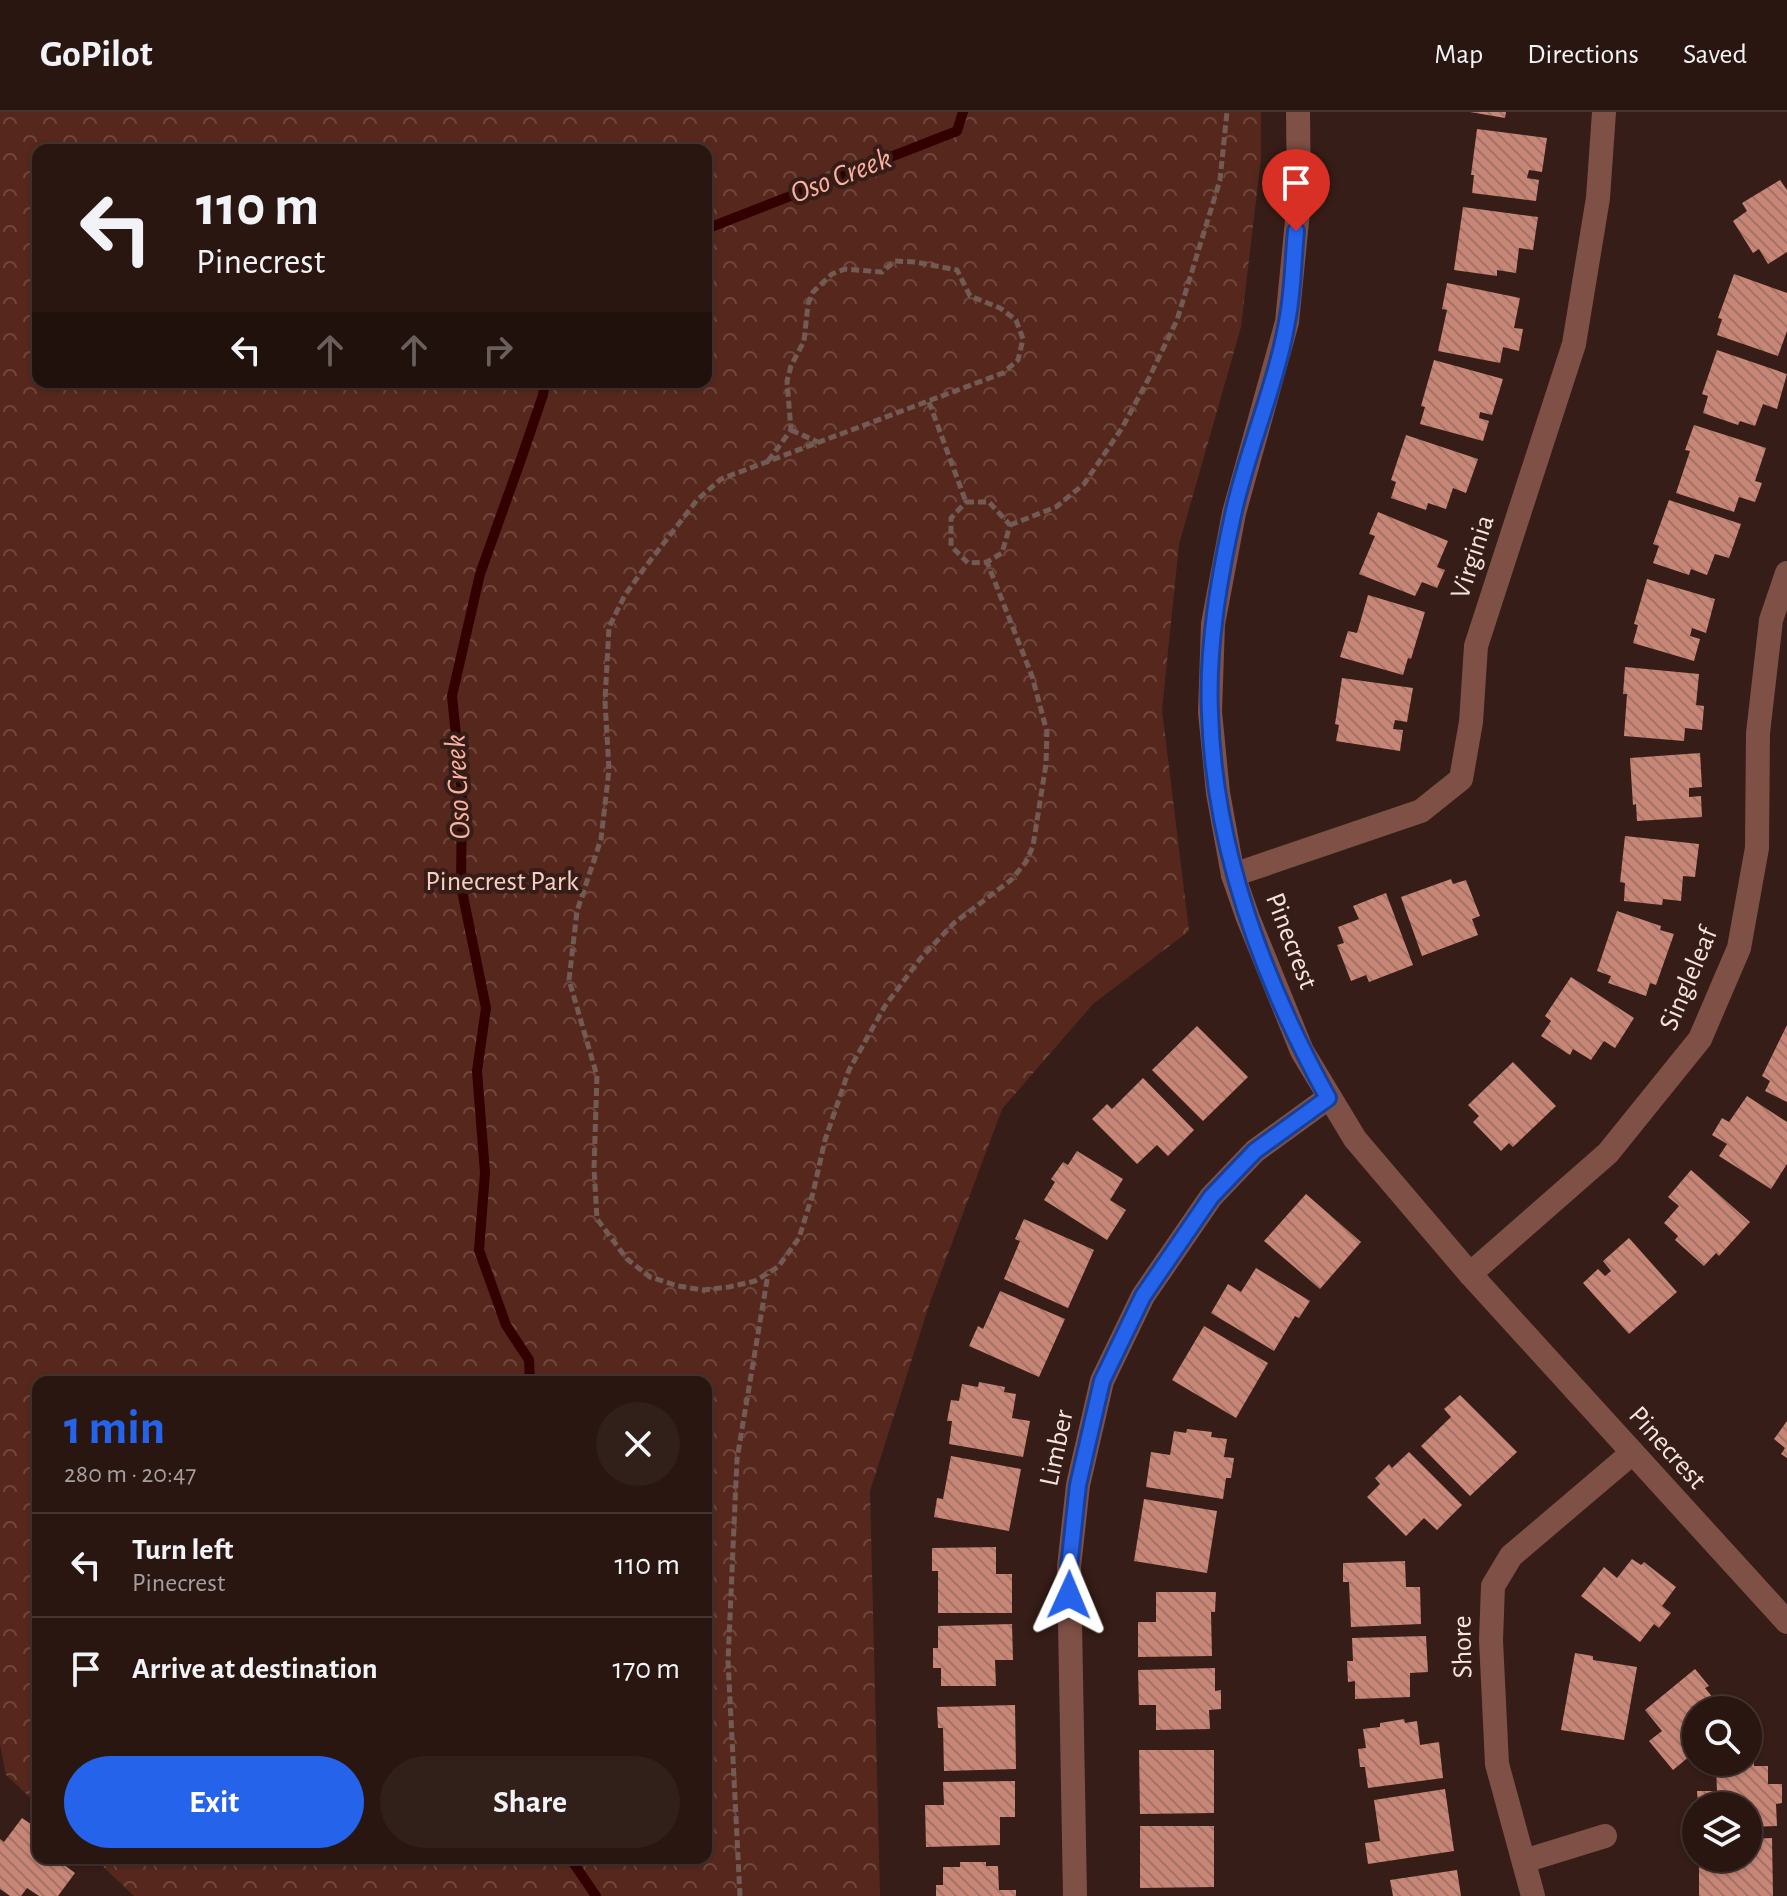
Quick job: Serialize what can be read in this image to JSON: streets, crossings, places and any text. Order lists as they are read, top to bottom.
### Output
{
  "streets": {
    "street": [
      "Virginia",
      "Pinecrest",
      "Singleleaf",
      "Limber",
      "Shore"
    ]
  },
  "crossings": [
    ["Virginia", "Pinecrest"],
    ["Pinecrest", "Singleleaf"],
    ["Pinecrest", "Limber"],
    ["Pinecrest", "Shore"]
  ],
  "water": ["Oso Creek"],
  "parks": ["Pinecrest Park"],
  "page": {
    "header": "GoPilot",
    "nav": ["Map", "Directions", "Saved"],
    "turn": ["110 m", "Pinecrest"],
    "heading": ["1 min", "280 m · 20:47"],
    "list": [
      {
        "name": "Turn left",
        "note": "Pinecrest",
        "value": "110 m"
      },
      {
        "name": "Arrive at destination",
        "value": "170 m"
      }
    ],
    "buttons": ["Exit", "Share"]
  }
}
